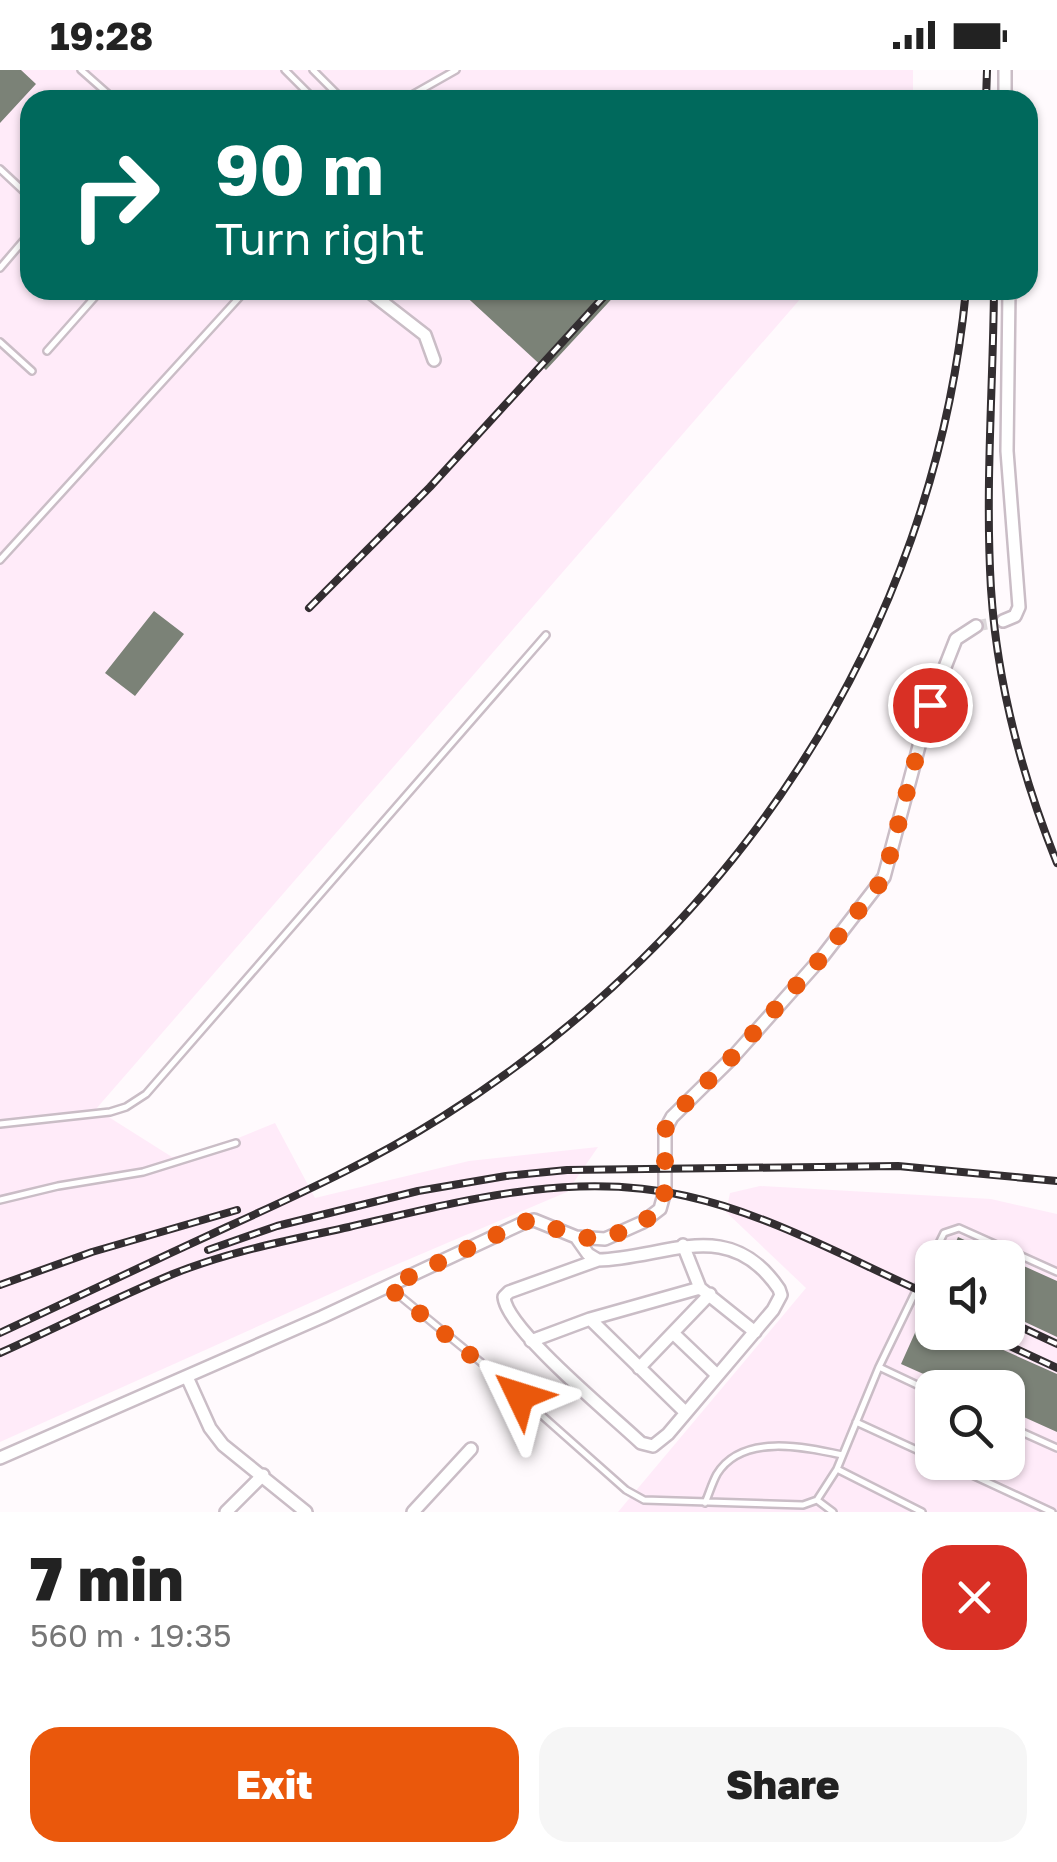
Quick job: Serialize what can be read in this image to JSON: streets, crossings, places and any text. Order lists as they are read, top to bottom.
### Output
{
  "page": {
    "status": "19:28",
    "turn": ["90 m", "Turn right"],
    "heading": ["7 min", "560 m · 19:35"],
    "buttons": ["Exit", "Share"]
  }
}
